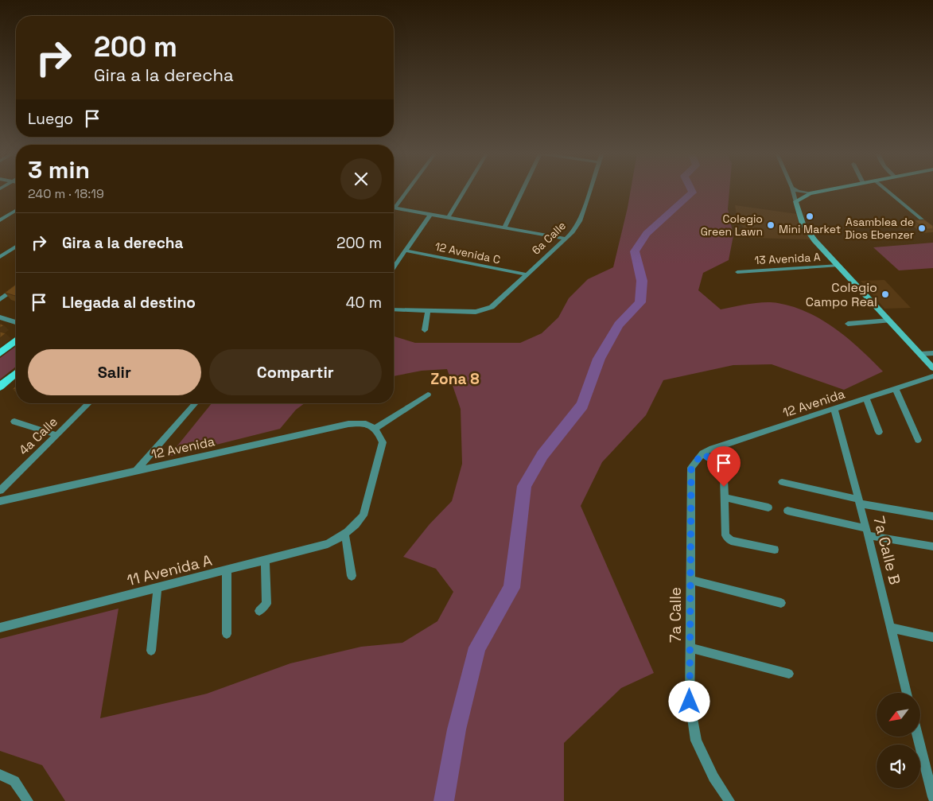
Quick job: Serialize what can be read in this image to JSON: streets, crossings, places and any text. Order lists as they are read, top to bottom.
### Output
{
  "streets": {
    "street": [
      "6a Calle",
      "12 Avenida C",
      "13 Avenida A",
      "12 Avenida",
      "4a Calle",
      "7a Calle B",
      "11 Avenida A",
      "7a Calle"
    ]
  },
  "crossings": [
    ["6a Calle", "12 Avenida C"],
    ["12 Avenida", "7a Calle B"],
    ["12 Avenida", "7a Calle"]
  ],
  "districts": ["Zona 8"],
  "places": [
    "Mini Market",
    "Colegio Green Lawn",
    "Asamblea de Dios Ebenzer",
    "Colegio Campo Real"
  ],
  "north": "bottom left",
  "page": {
    "turn": ["200 m", "Gira a la derecha"],
    "then": "Luego",
    "heading": ["3 min", "240 m · 18:19"],
    "list": [
      {
        "name": "Gira a la derecha",
        "value": "200 m"
      },
      {
        "name": "Llegada al destino",
        "value": "40 m"
      }
    ],
    "buttons": ["Salir", "Compartir"]
  }
}
